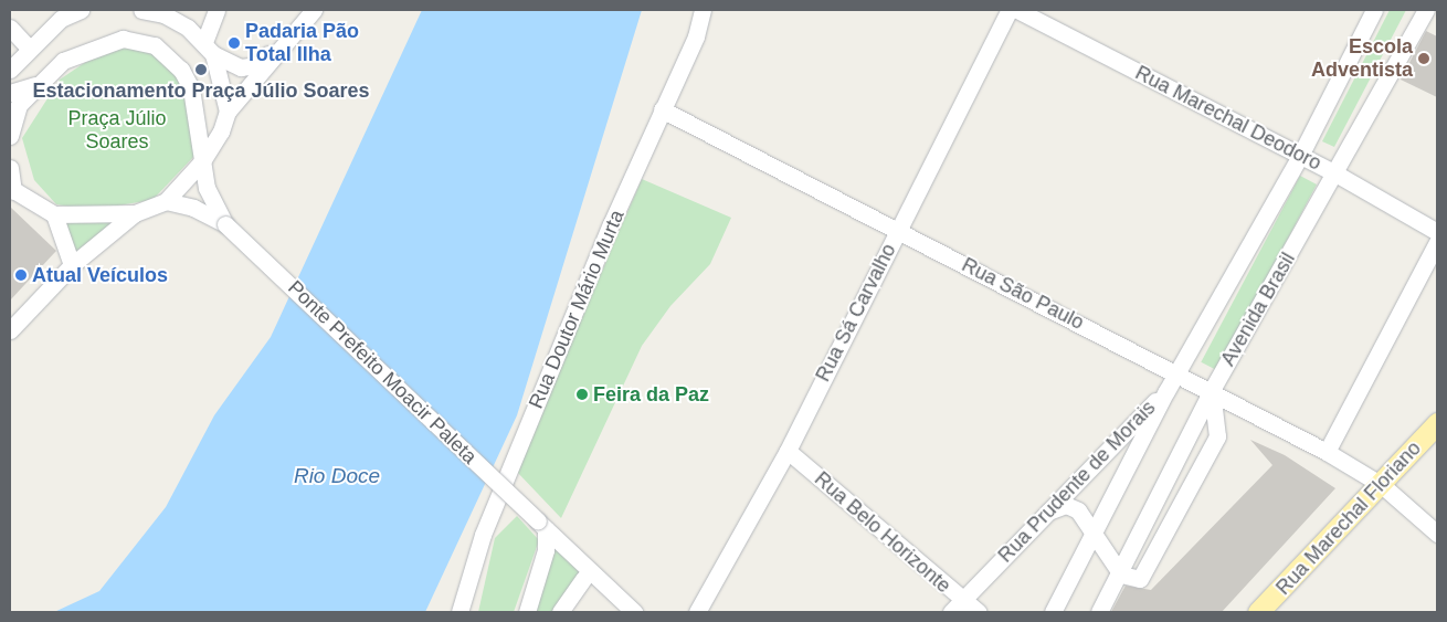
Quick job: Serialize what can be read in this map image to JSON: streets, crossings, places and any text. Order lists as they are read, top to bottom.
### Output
{
  "streets": {
    "main road": ["Rua Marechal Floriano"],
    "street": [
      "Rua Marechal Deodoro",
      "Rua São Paulo",
      "Rua Doutor Mário Murta",
      "Avenida Brasil",
      "Rua Sá Carvalho",
      "Ponte Prefeito Moacir Paleta",
      "Rua Prudente de Morais",
      "Rua Belo Horizonte"
    ]
  },
  "crossings": [
    ["Rua Marechal Deodoro", "Avenida Brasil"],
    ["Rua São Paulo", "Rua Doutor Mário Murta"],
    ["Rua São Paulo", "Avenida Brasil"],
    ["Rua São Paulo", "Rua Sá Carvalho"],
    ["Rua São Paulo", "Rua Prudente de Morais"],
    ["Rua São Paulo", "Rua Marechal Floriano"],
    ["Avenida Brasil", "Rua Prudente de Morais"],
    ["Rua Sá Carvalho", "Rua Belo Horizonte"],
    ["Rua Prudente de Morais", "Rua Belo Horizonte"]
  ],
  "water": ["Rio Doce"],
  "parks": ["Praça Júlio Soares"],
  "places": [
    "Padaria Pão Total Ilha",
    "Escola Adventista",
    "Estacionamento Praça Júlio Soares",
    "Atual Veículos",
    "Feira da Paz"
  ]
}
